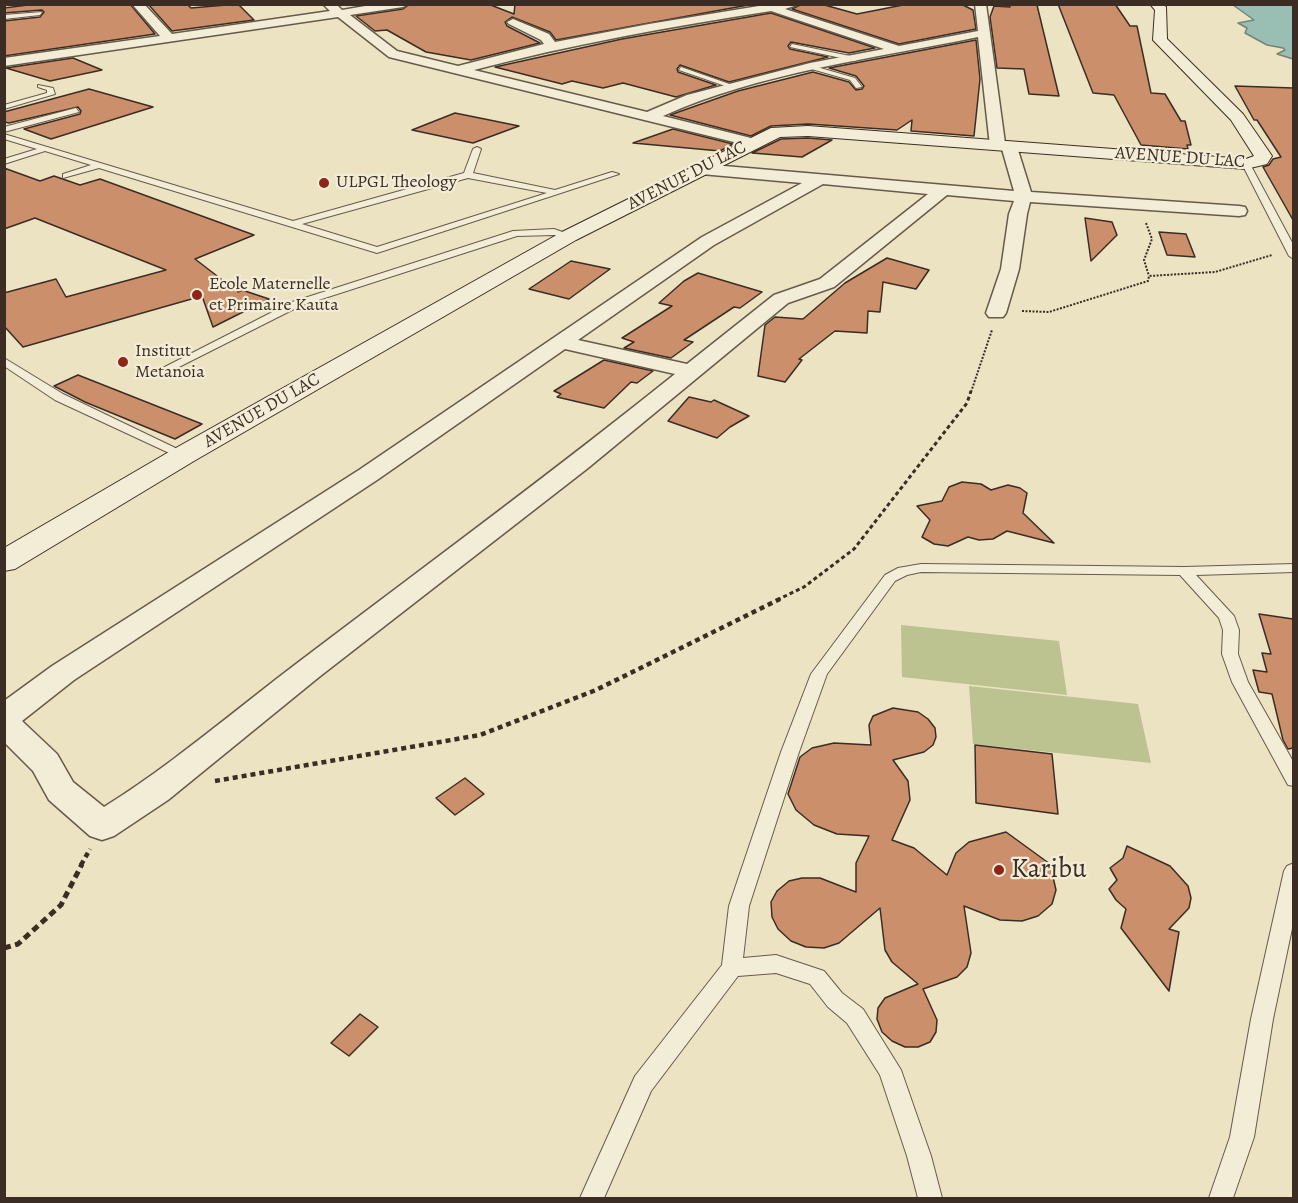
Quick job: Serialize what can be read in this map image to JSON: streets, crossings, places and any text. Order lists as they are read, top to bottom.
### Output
{
  "streets": {
    "main road": ["AVENUE DU LAC"]
  },
  "places": [
    "ULPGL Theology",
    "Ecole Maternelle et Primaire Kauta",
    "Institut Metanoia",
    "Karibu"
  ]
}
